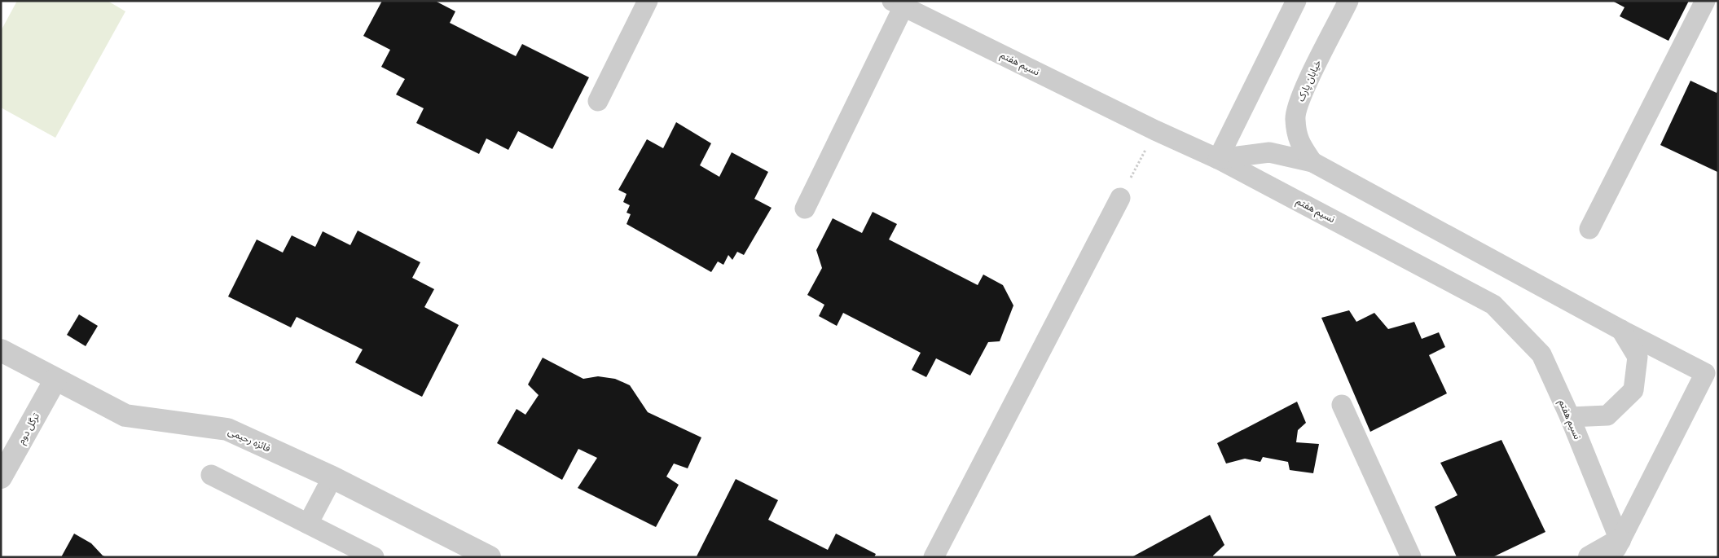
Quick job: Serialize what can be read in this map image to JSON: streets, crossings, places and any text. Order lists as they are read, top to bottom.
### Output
{
  "streets": {
    "street": [
      "نسیم هفتم",
      "خیابان پارک",
      "ترگل دوم",
      "فائزه رحیمی"
    ]
  },
  "crossings": [
    ["ترگل دوم", "فائزه رحیمی"]
  ]
}
